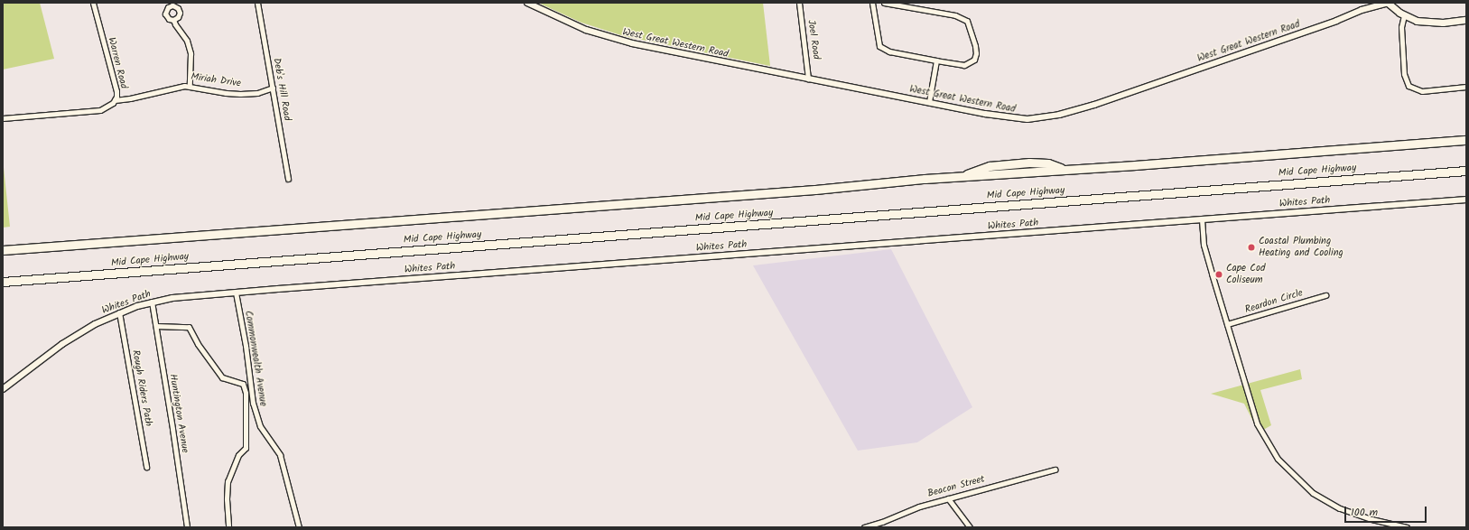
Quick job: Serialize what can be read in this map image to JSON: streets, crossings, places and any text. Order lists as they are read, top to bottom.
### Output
{
  "streets": {
    "highway": ["Mid Cape Highway"],
    "street": [
      "Joel Road",
      "West Great Western Road",
      "Warren Road",
      "Miriah Drive",
      "Deb's Hill Road",
      "Whites Path",
      "Reardon Circle",
      "Commonwealth Avenue",
      "Rough Riders Path",
      "Huntington Avenue",
      "Beacon Street"
    ]
  },
  "crossings": [
    ["Joel Road", "West Great Western Road"],
    ["Warren Road", "Miriah Drive"],
    ["Miriah Drive", "Deb's Hill Road"],
    ["Whites Path", "Commonwealth Avenue"],
    ["Whites Path", "Rough Riders Path"],
    ["Whites Path", "Huntington Avenue"]
  ],
  "places": ["Coastal Plumbing Heating and Cooling", "Cape Cod Coliseum"],
  "scale_bar": "100 m"
}
